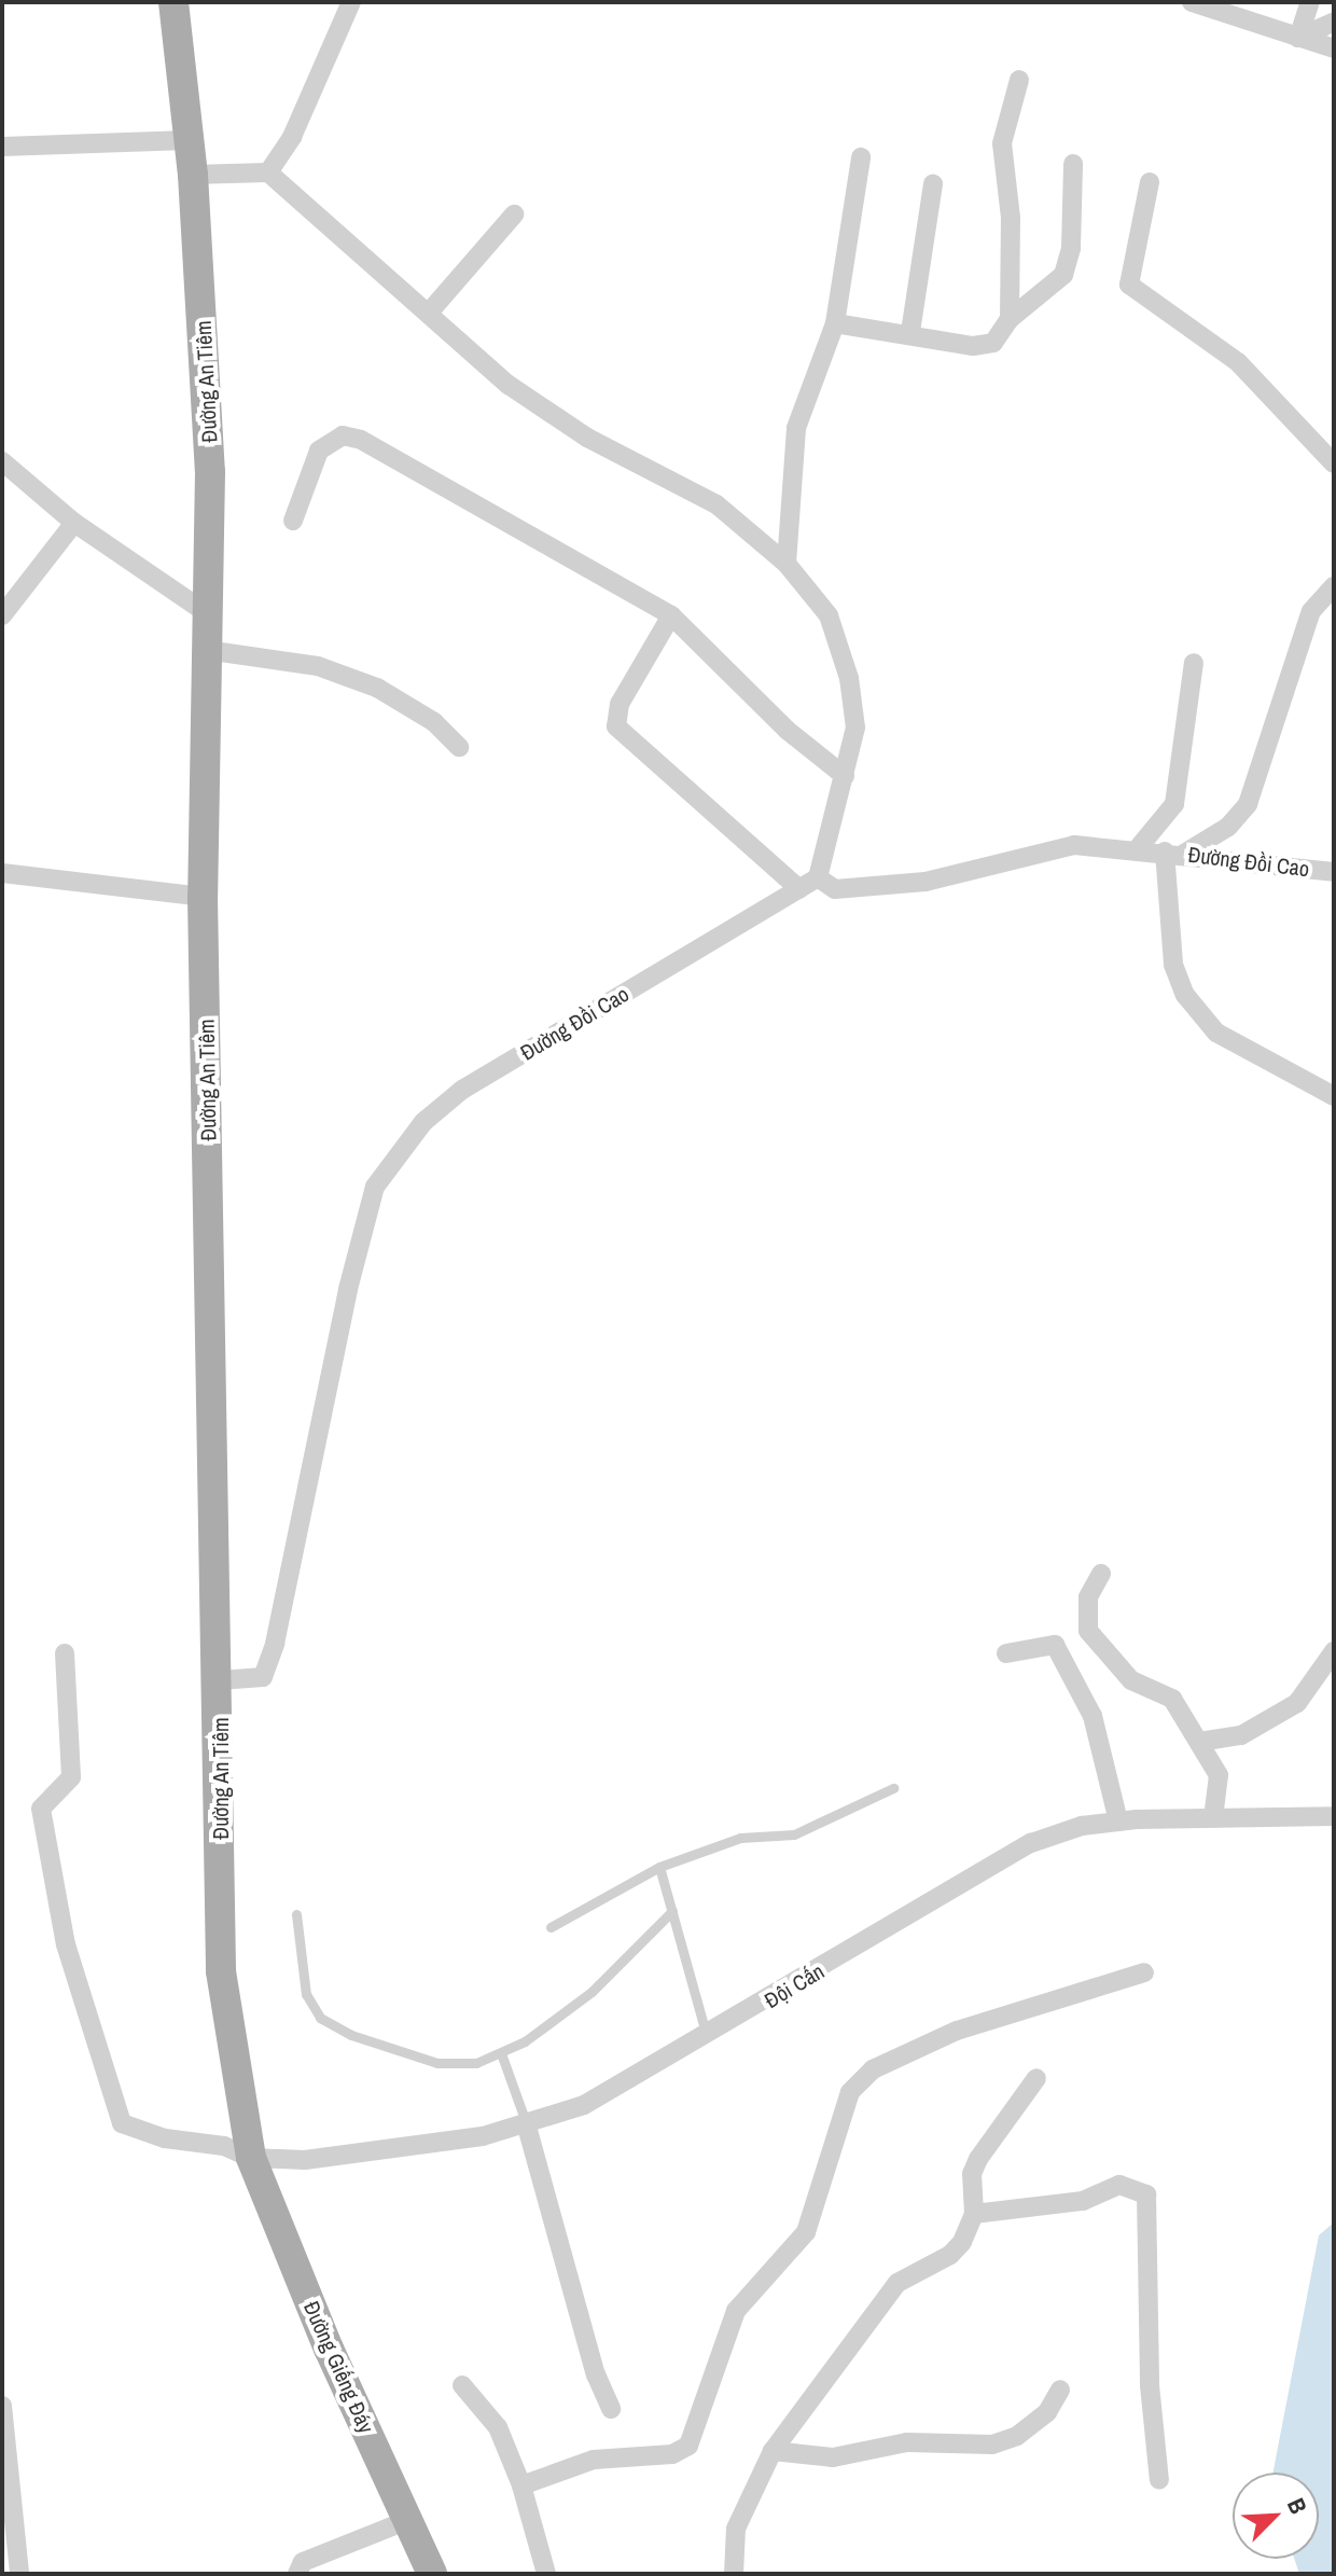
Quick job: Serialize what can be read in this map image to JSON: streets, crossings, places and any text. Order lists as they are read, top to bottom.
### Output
{
  "streets": {
    "main road": ["Đường An Tiêm", "Đường Giếng Đáy"],
    "street": ["Đường Đồi Cao", "Đội Cấn"]
  },
  "crossings": [
    ["Đường An Tiêm", "Đường Đồi Cao"],
    ["Đường An Tiêm", "Đội Cấn"],
    ["Đường An Tiêm", "Đường Giếng Đáy"],
    ["Đội Cấn", "Đường Giếng Đáy"]
  ],
  "north": "top right"
}
